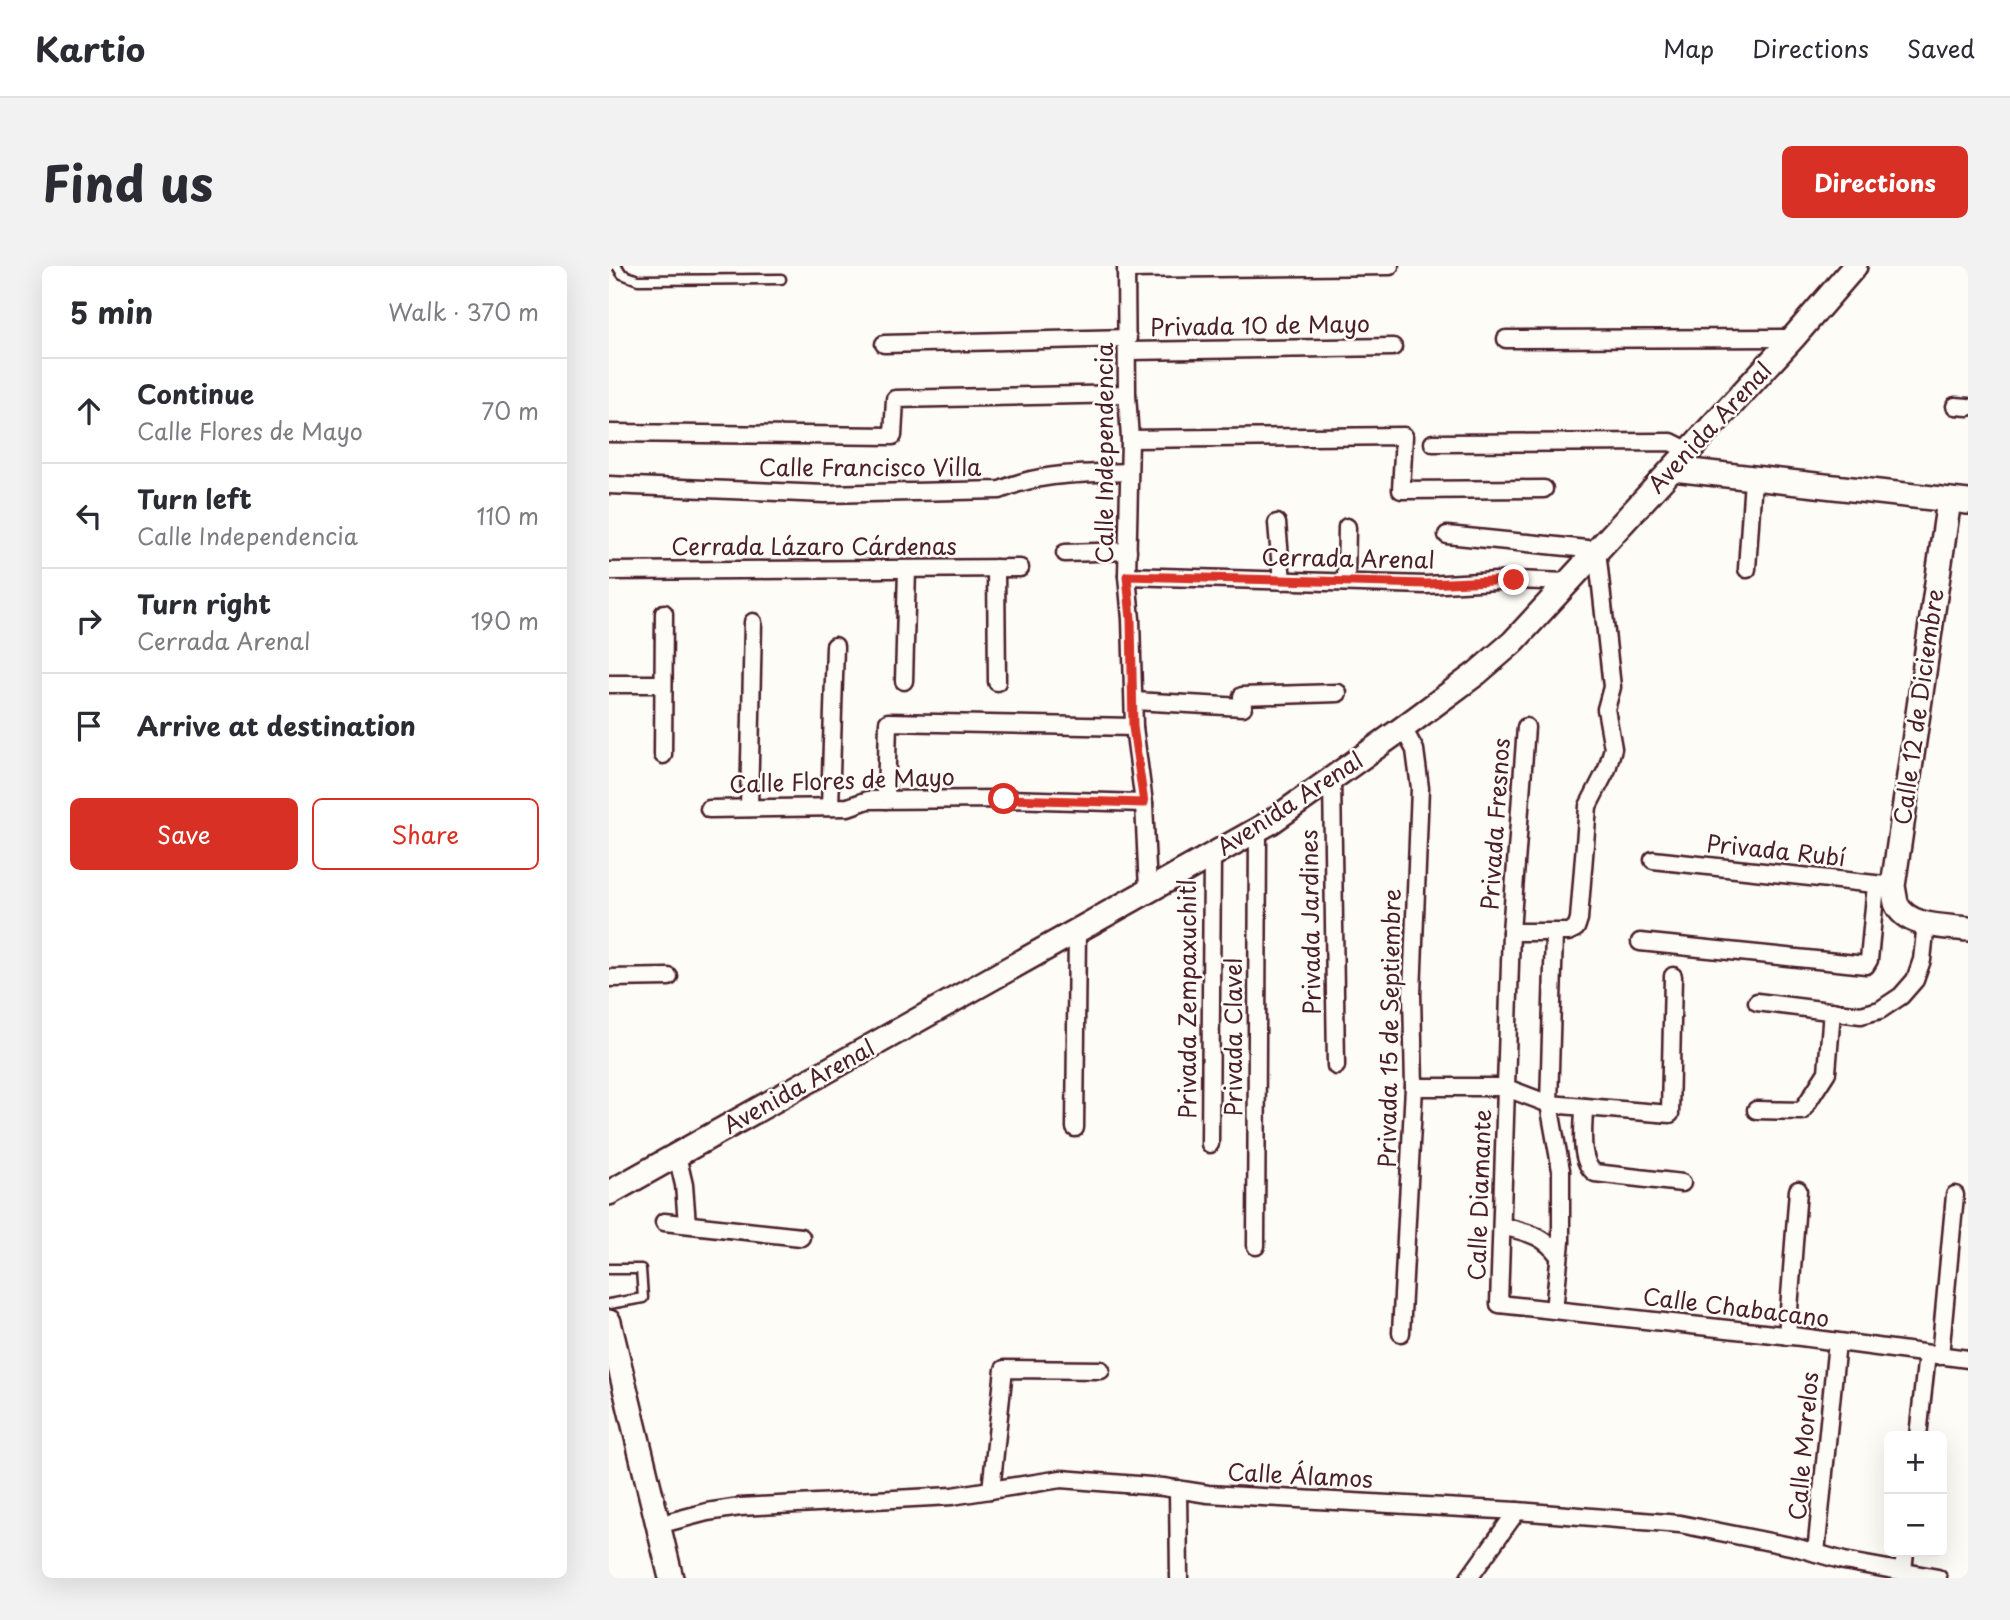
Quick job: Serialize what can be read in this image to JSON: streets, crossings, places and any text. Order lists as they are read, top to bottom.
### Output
{
  "streets": {
    "main road": ["Avenida Arenal", "Calle 12 de Diciembre"],
    "street": [
      "Privada 10 de Mayo",
      "Calle Independencia",
      "Calle Francisco Villa",
      "Cerrada Lázaro Cárdenas",
      "Cerrada Arenal",
      "Calle Flores de Mayo",
      "Privada Fresnos",
      "Privada Rubí",
      "Privada Jardines",
      "Privada Zempaxuchitl",
      "Privada 15 de Septiembre",
      "Privada Clavel",
      "Calle Diamante",
      "Calle Chabacano",
      "Calle Morelos",
      "Calle Álamos"
    ]
  },
  "crossings": [
    ["Privada 10 de Mayo", "Calle Independencia"],
    ["Avenida Arenal", "Calle Independencia"],
    ["Avenida Arenal", "Cerrada Arenal"],
    ["Avenida Arenal", "Privada Jardines"],
    ["Avenida Arenal", "Privada Zempaxuchitl"],
    ["Avenida Arenal", "Privada 15 de Septiembre"],
    ["Avenida Arenal", "Privada Clavel"],
    ["Calle Independencia", "Calle Francisco Villa"],
    ["Calle Independencia", "Cerrada Arenal"],
    ["Calle Independencia", "Calle Flores de Mayo"],
    ["Calle 12 de Diciembre", "Privada Rubí"],
    ["Privada Fresnos", "Calle Diamante"],
    ["Calle Diamante", "Calle Chabacano"],
    ["Calle Chabacano", "Calle Morelos"],
    ["Calle Morelos", "Calle Álamos"]
  ],
  "page": {
    "header": "Kartio",
    "nav": ["Map", "Directions", "Saved"],
    "title": "Find us",
    "buttons": [
      "Directions",
      ["Save", "Share"]
    ],
    "heading": ["5 min", "Walk · 370 m"],
    "list": [
      ["Continue", "Calle Flores de Mayo", "70 m"],
      ["Turn left", "Calle Independencia", "110 m"],
      ["Turn right", "Cerrada Arenal", "190 m"],
      "Arrive at destination"
    ],
    "map_buttons": ["+", "−"]
  }
}
